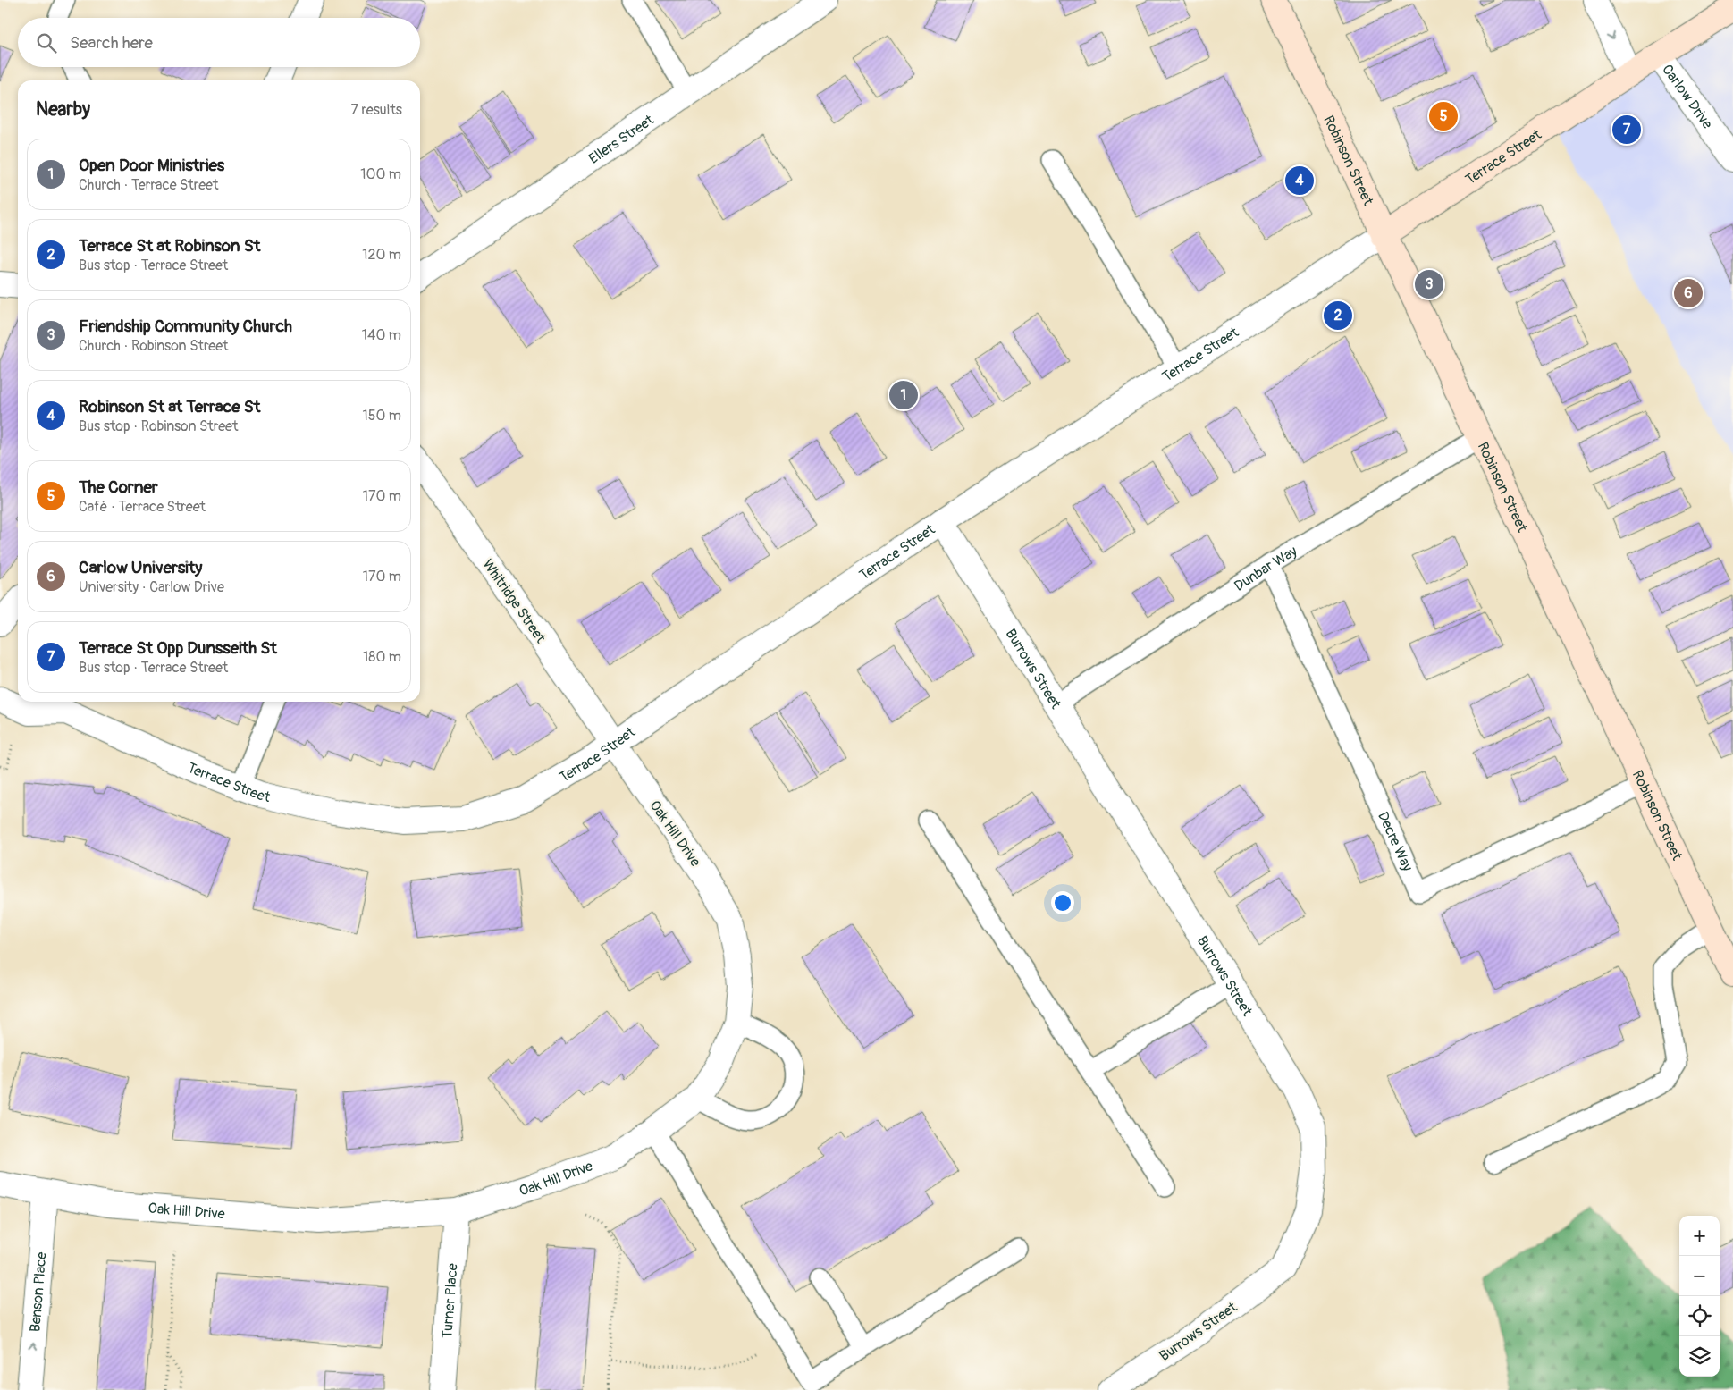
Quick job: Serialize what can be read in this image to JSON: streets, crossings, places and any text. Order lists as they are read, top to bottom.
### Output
{
  "streets": {
    "street": [
      "Carlow Drive",
      "Ellers Street",
      "Terrace Street",
      "Robinson Street",
      "Whitridge Street",
      "Burrows Street",
      "Oak Hill Drive",
      "Benson Place",
      "Turner Place"
    ],
    "lane": ["Dunbar Way", "Decre Way"]
  },
  "crossings": [
    ["Carlow Drive", "Terrace Street"],
    ["Terrace Street", "Robinson Street"],
    ["Terrace Street", "Whitridge Street"],
    ["Terrace Street", "Burrows Street"],
    ["Terrace Street", "Oak Hill Drive"],
    ["Robinson Street", "Dunbar Way"],
    ["Robinson Street", "Decre Way"],
    ["Dunbar Way", "Burrows Street"],
    ["Dunbar Way", "Decre Way"],
    ["Whitridge Street", "Oak Hill Drive"],
    ["Oak Hill Drive", "Benson Place"],
    ["Oak Hill Drive", "Turner Place"]
  ],
  "one_way": ["Benson Place"],
  "page": {
    "search": "Search here",
    "heading": ["Nearby", "7 results"],
    "pins": [
      "5",
      "7",
      "4",
      "3",
      "6",
      "2",
      "1"
    ],
    "list": [
      {
        "mark": "1",
        "name": "Open Door Ministries",
        "note": "Church · Terrace Street",
        "value": "100 m"
      },
      {
        "mark": "2",
        "name": "Terrace St at Robinson St",
        "note": "Bus stop · Terrace Street",
        "value": "120 m"
      },
      {
        "mark": "3",
        "name": "Friendship Community Church",
        "note": "Church · Robinson Street",
        "value": "140 m"
      },
      {
        "mark": "4",
        "name": "Robinson St at Terrace St",
        "note": "Bus stop · Robinson Street",
        "value": "150 m"
      },
      {
        "mark": "5",
        "name": "The Corner",
        "note": "Café · Terrace Street",
        "value": "170 m"
      },
      {
        "mark": "6",
        "name": "Carlow University",
        "note": "University · Carlow Drive",
        "value": "170 m"
      },
      {
        "mark": "7",
        "name": "Terrace St Opp Dunsseith St",
        "note": "Bus stop · Terrace Street",
        "value": "180 m"
      }
    ],
    "map_buttons": ["+", "−"]
  }
}
